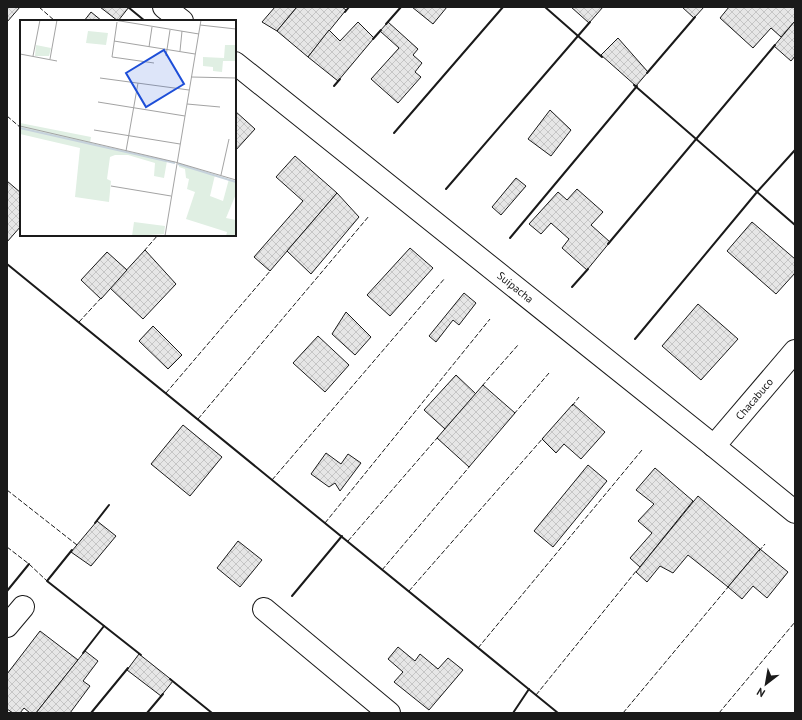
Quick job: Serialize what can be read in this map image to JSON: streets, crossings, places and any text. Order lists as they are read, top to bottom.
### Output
{
  "streets": {
    "street": ["Suipacha", "Chacabuco"]
  },
  "crossings": [
    ["Suipacha", "Chacabuco"]
  ],
  "north": "bottom left"
}
